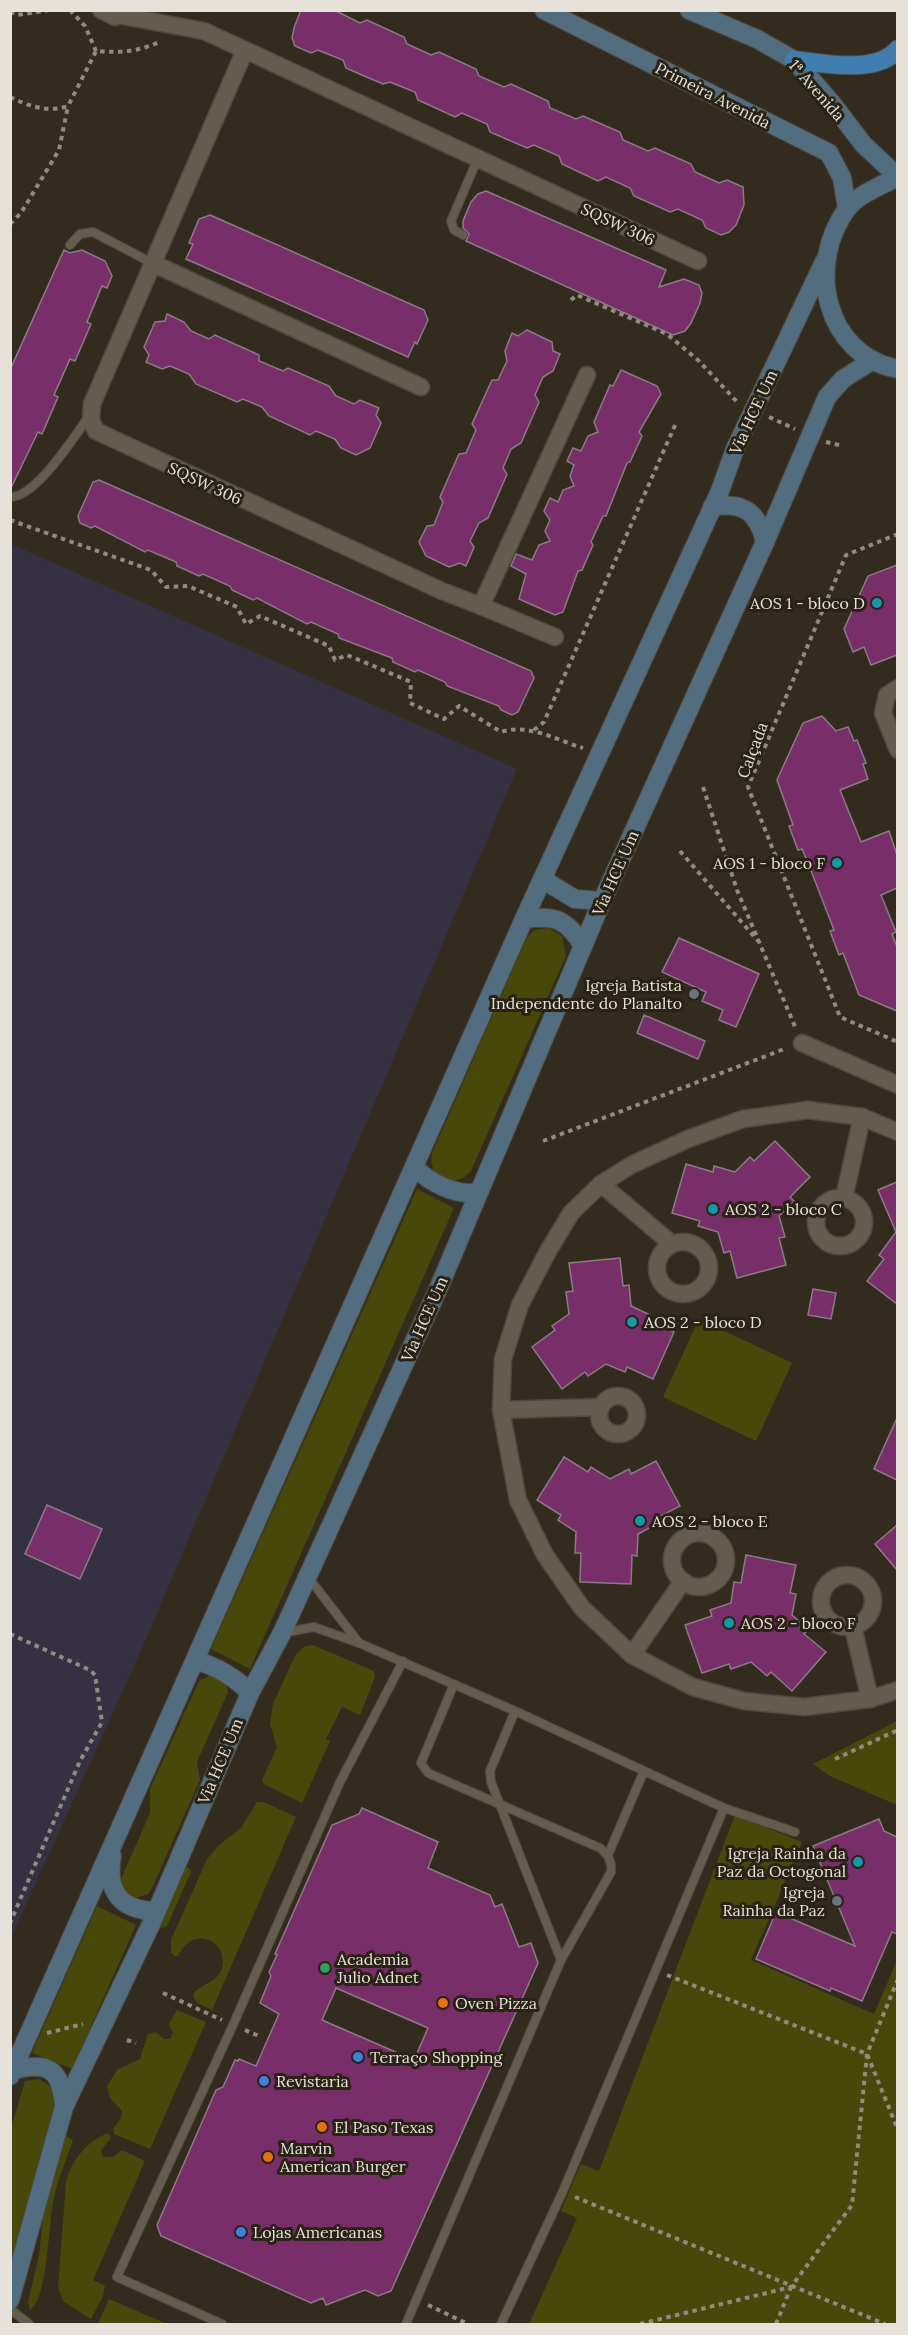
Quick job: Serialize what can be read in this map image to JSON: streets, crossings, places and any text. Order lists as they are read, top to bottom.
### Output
{
  "streets": {
    "main road": ["1ª Avenida", "Primeira Avenida", "Via HCE Um"],
    "street": ["SQSW 306"],
    "path": ["Calçada"]
  },
  "crossings": [
    ["1ª Avenida", "Via HCE Um"],
    ["Primeira Avenida", "Via HCE Um"]
  ],
  "places": [
    "AOS 1 - bloco D",
    "AOS 1 - bloco F",
    "Igreja Batista Independente do Planalto",
    "AOS 2 - bloco C",
    "AOS 2 - bloco D",
    "AOS 2 - bloco E",
    "AOS 2 - bloco F",
    "Igreja Rainha da Paz da Octogonal",
    "Igreja Rainha da Paz",
    "Academia Julio Adnet",
    "Oven Pizza",
    "Terraço Shopping",
    "Revistaria",
    "El Paso Texas",
    "Marvin American Burger",
    "Lojas Americanas"
  ]
}
